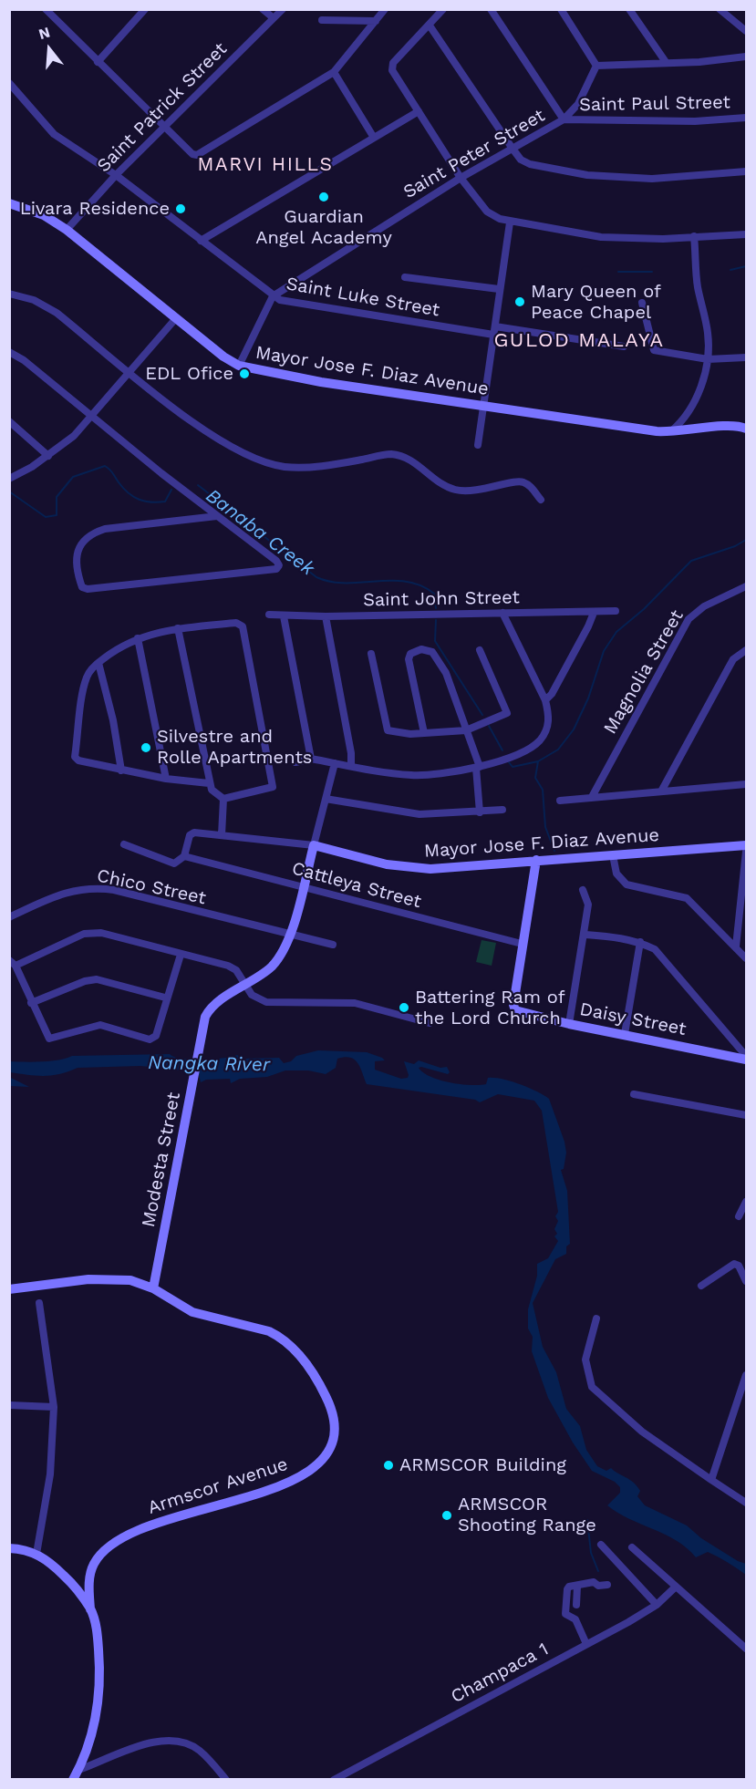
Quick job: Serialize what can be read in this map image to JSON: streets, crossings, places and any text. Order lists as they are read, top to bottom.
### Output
{
  "streets": {
    "main road": [
      "Mayor Jose F. Diaz Avenue",
      "Daisy Street",
      "Modesta Street",
      "Armscor Avenue"
    ],
    "street": [
      "Saint Paul Street",
      "Saint Patrick Street",
      "Saint Peter Street",
      "Saint Luke Street",
      "Saint John Street",
      "Magnolia Street",
      "Cattleya Street",
      "Chico Street",
      "Champaca 1"
    ]
  },
  "crossings": [
    ["Saint Paul Street", "Saint Peter Street"],
    ["Saint Patrick Street", "Saint Luke Street"],
    ["Saint Patrick Street", "Mayor Jose F. Diaz Avenue"],
    ["Saint Peter Street", "Saint Luke Street"],
    ["Cattleya Street", "Daisy Street"],
    ["Modesta Street", "Armscor Avenue"]
  ],
  "districts": ["MARVI HILLS", "GULOD MALAYA"],
  "water": ["Banaba Creek", "Nangka River"],
  "places": [
    "Guardian Angel Academy",
    "Livara Residence",
    "Mary Queen of Peace Chapel",
    "EDL Ofice",
    "Silvestre and Rolle Apartments",
    "Battering Ram of the Lord Church",
    "ARMSCOR Building",
    "ARMSCOR Shooting Range"
  ],
  "north": "top"
}
